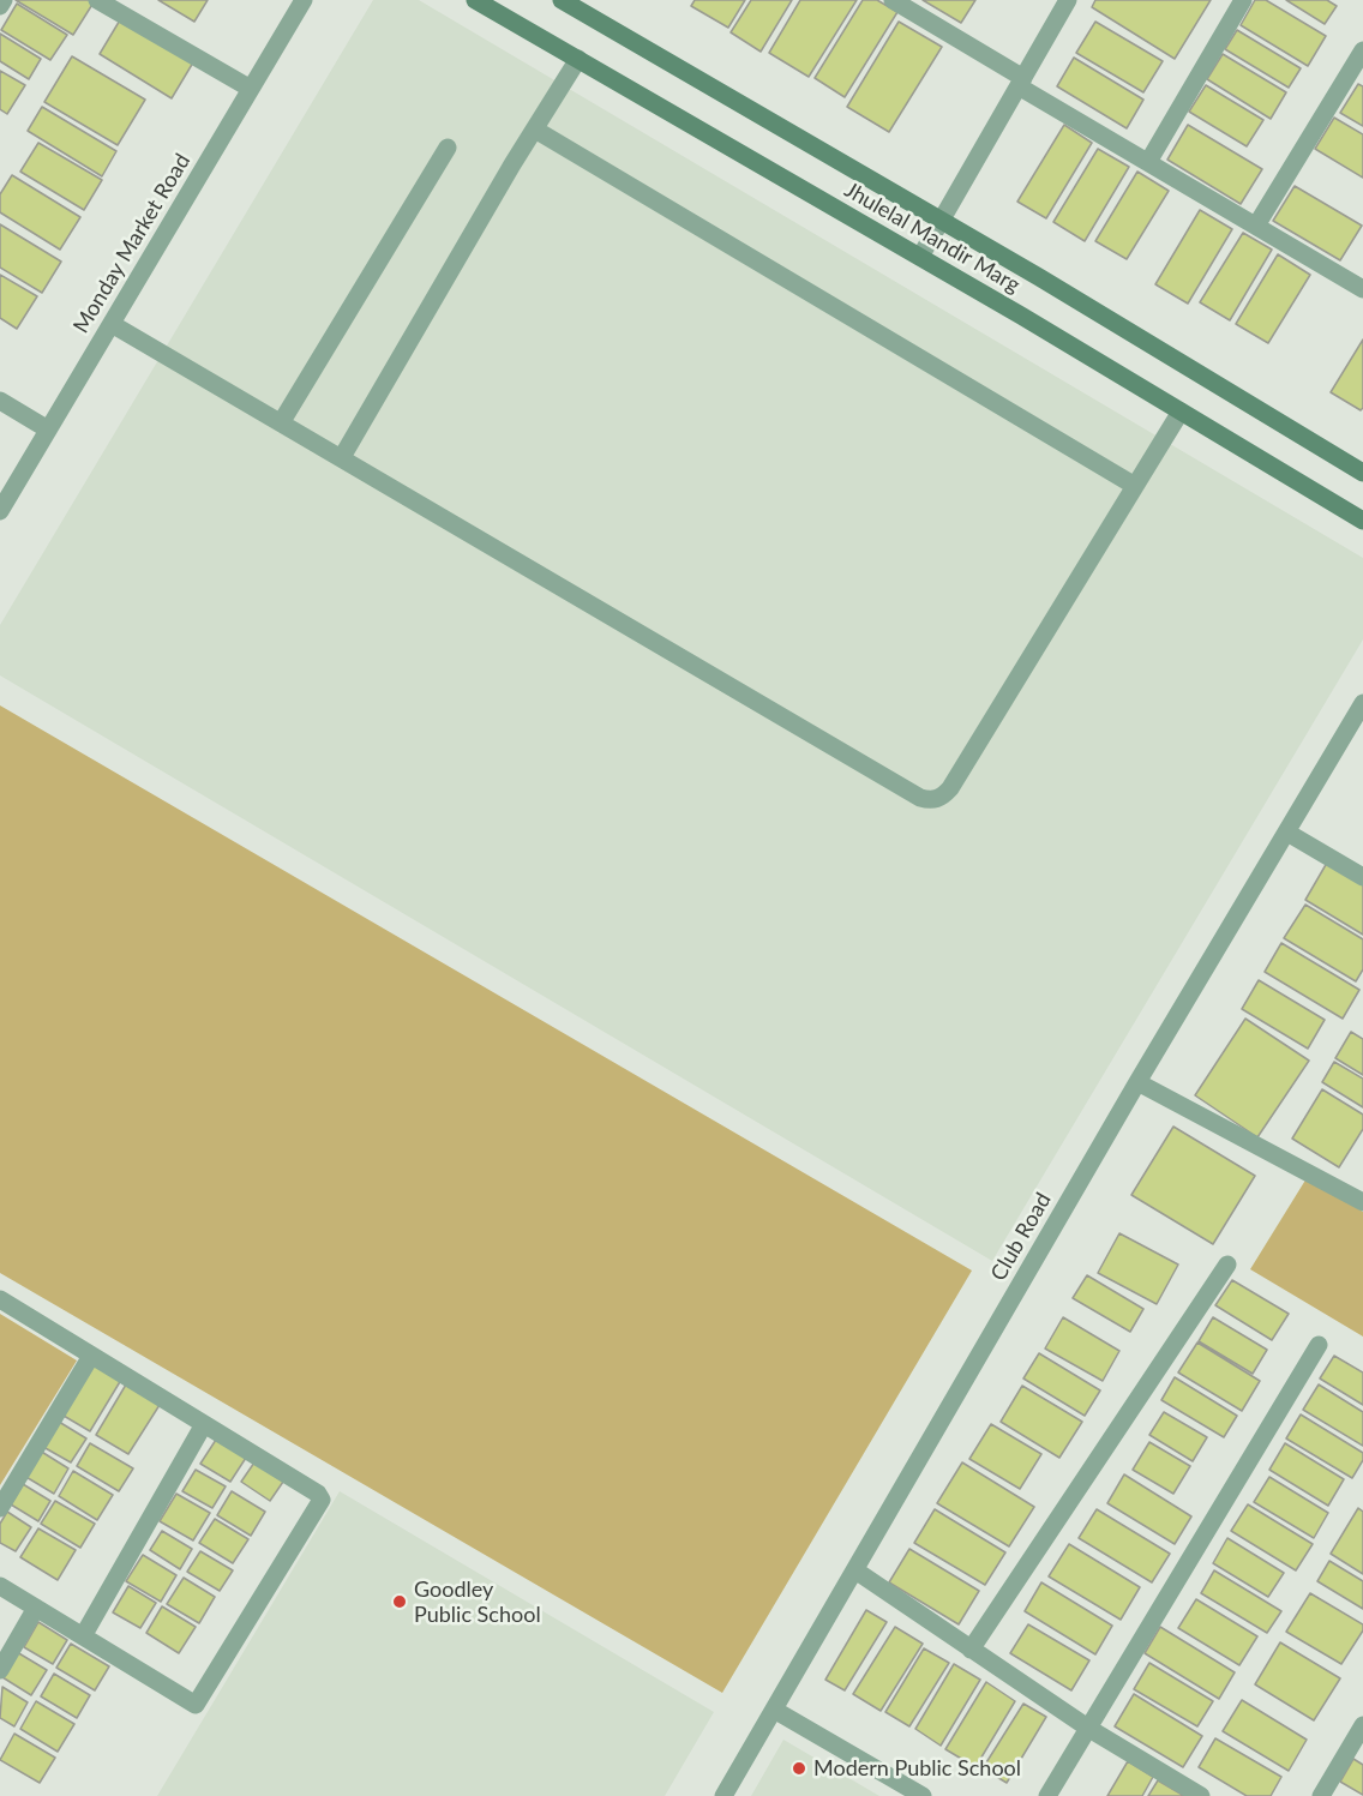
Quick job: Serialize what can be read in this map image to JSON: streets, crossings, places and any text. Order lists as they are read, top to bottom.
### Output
{
  "streets": {
    "street": ["Jhulelal Mandir Marg", "Monday Market Road", "Club Road"]
  },
  "places": ["Goodley Public School", "Modern Public School"]
}
